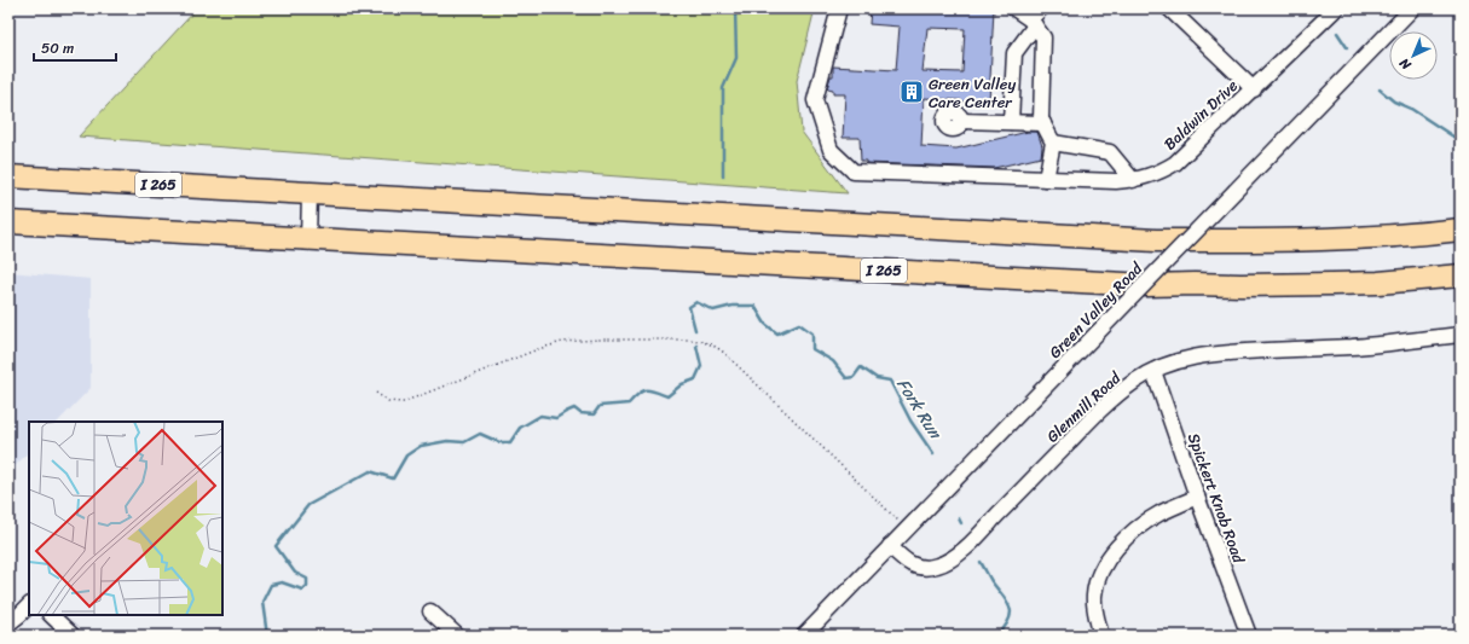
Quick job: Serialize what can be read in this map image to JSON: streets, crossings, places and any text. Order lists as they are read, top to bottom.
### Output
{
  "streets": {
    "highway": ["I 265"],
    "street": [
      "Baldwin Drive",
      "Green Valley Road",
      "Glenmill Road",
      "Spickert Knob Road"
    ]
  },
  "crossings": [
    ["Green Valley Road", "Glenmill Road"],
    ["Glenmill Road", "Spickert Knob Road"]
  ],
  "water": ["Fork Run"],
  "places": {
    "building": ["Green Valley Care Center"]
  },
  "scale_bar": "50 m",
  "north": "bottom left"
}
